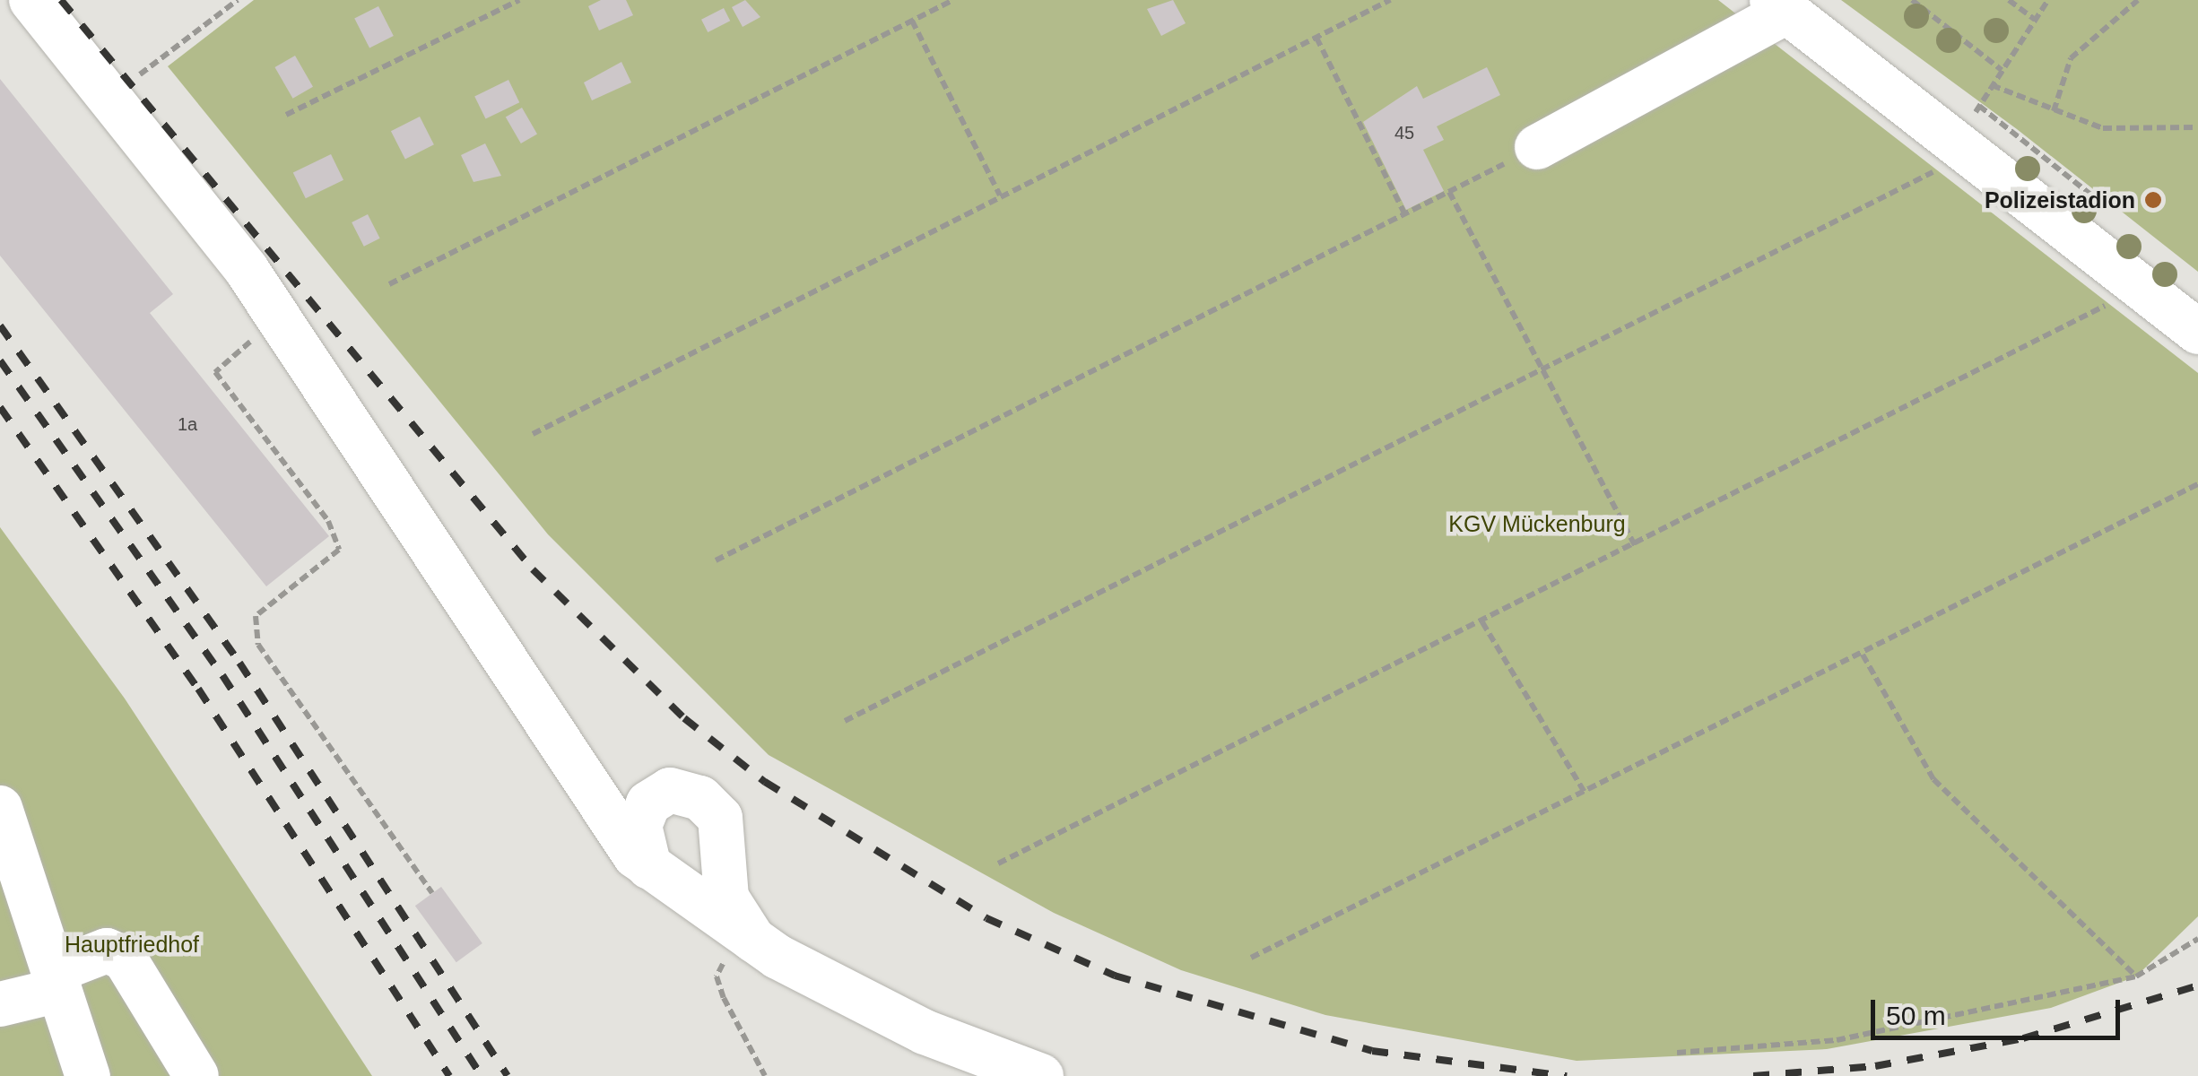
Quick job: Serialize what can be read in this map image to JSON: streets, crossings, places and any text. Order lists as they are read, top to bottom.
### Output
{
  "parks": ["KGV Mückenburg", "Hauptfriedhof"],
  "places": ["Polizeistadion"],
  "house_numbers": ["45", "1a"],
  "scale_bar": "50 m"
}
